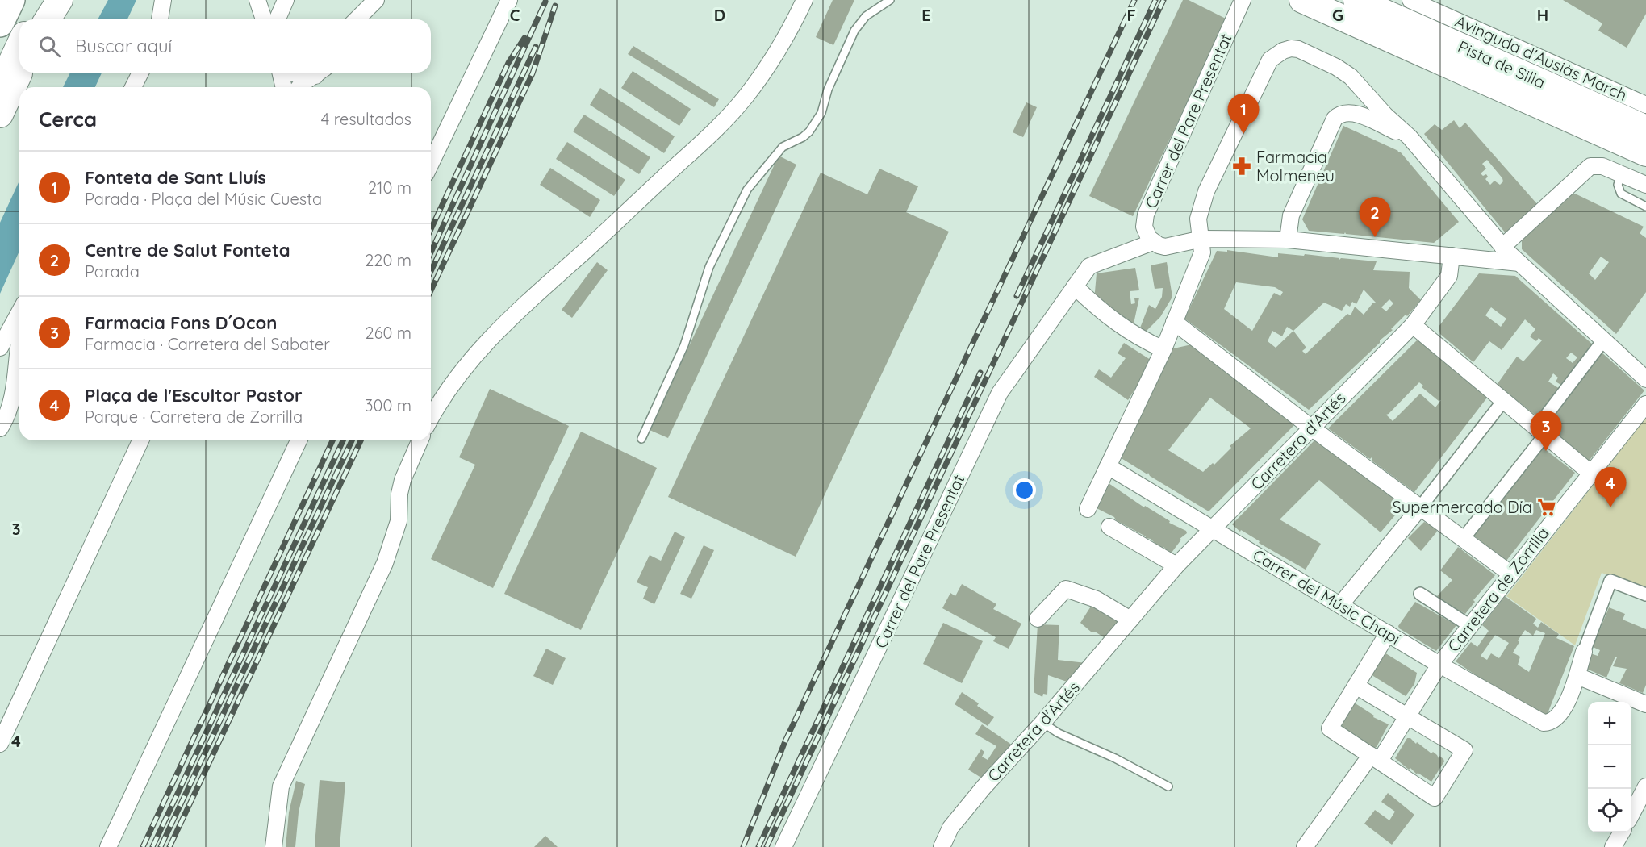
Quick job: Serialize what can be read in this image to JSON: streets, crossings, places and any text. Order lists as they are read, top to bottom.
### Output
{
  "streets": {
    "highway": ["Pista de Silla"],
    "street": [
      "Avinguda d'Ausiàs March",
      "Carrer del Pare Presentat",
      "Carretera d'Artés",
      "Carretera de Zorrilla",
      "Carrer del Músic Chapí"
    ]
  },
  "crossings": [
    ["Avinguda d'Ausiàs March", "Pista de Silla"],
    ["Carrer del Pare Presentat", "Carretera d'Artés"],
    ["Carretera d'Artés", "Carrer del Músic Chapí"],
    ["Carretera de Zorrilla", "Carrer del Músic Chapí"]
  ],
  "places": {
    "pharmacy": ["Farmacia Molmeneu"],
    "supermarket": ["Supermercado Día"]
  },
  "page": {
    "search": "Buscar aquí",
    "heading": ["Cerca", "4 resultados"],
    "pins": [
      "1",
      "2",
      "3",
      "4"
    ],
    "list": [
      {
        "mark": "1",
        "name": "Fonteta de Sant Lluís",
        "note": "Parada · Plaça del Músic Cuesta",
        "value": "210 m"
      },
      {
        "mark": "2",
        "name": "Centre de Salut Fonteta",
        "note": "Parada",
        "value": "220 m"
      },
      {
        "mark": "3",
        "name": "Farmacia Fons D´Ocon",
        "note": "Farmacia · Carretera del Sabater",
        "value": "260 m"
      },
      {
        "mark": "4",
        "name": "Plaça de l'Escultor Pastor",
        "note": "Parque · Carretera de Zorrilla",
        "value": "300 m"
      }
    ],
    "map_buttons": ["+", "−"]
  },
  "grid": {
    "columns": [
      "C",
      "D",
      "E",
      "F",
      "G",
      "H"
    ],
    "rows": ["3", "4"]
  }
}
